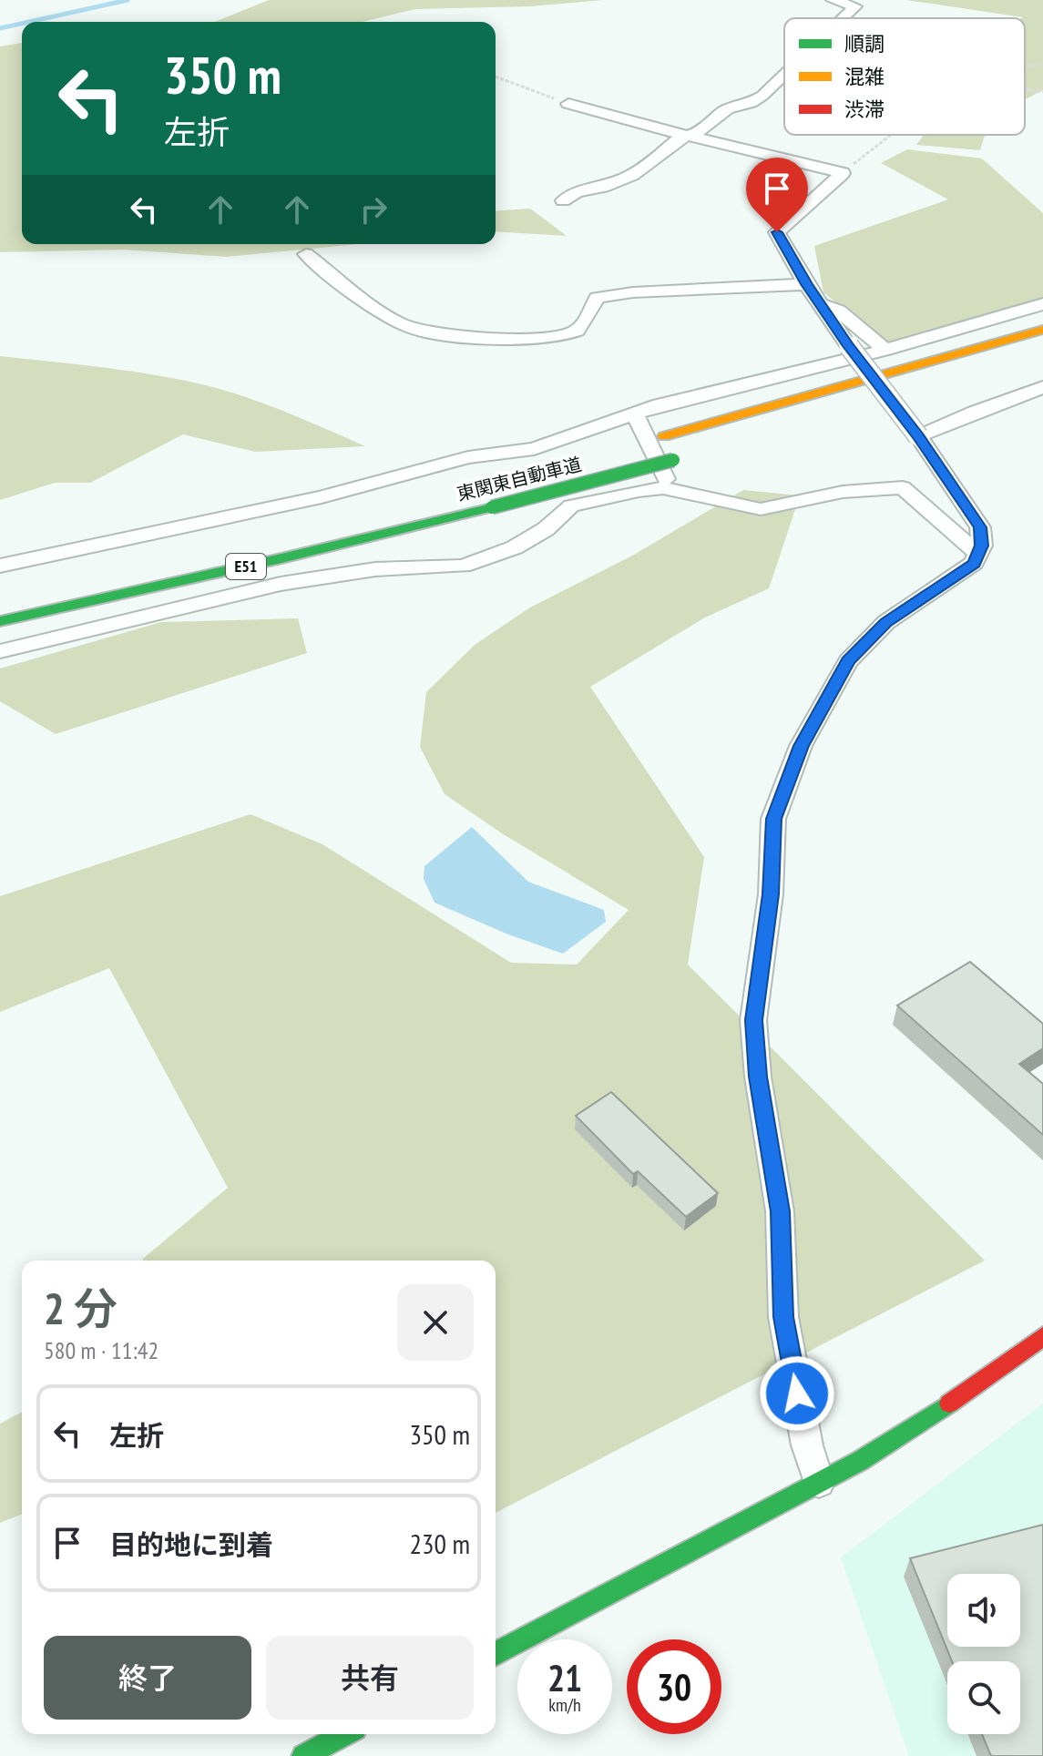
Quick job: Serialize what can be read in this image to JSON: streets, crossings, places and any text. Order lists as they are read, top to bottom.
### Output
{
  "streets": {
    "main road": ["東関東自動車道", "E51"]
  },
  "legend": ["順調", "混雑", "渋滞"],
  "page": {
    "turn": ["350 m", "左折"],
    "heading": ["2 分", "580 m · 11:42"],
    "list": [
      {
        "name": "左折",
        "value": "350 m"
      },
      {
        "name": "目的地に到着",
        "value": "230 m"
      }
    ],
    "buttons": ["終了", "共有"],
    "speed": "21 km/h",
    "limit": "30"
  }
}
